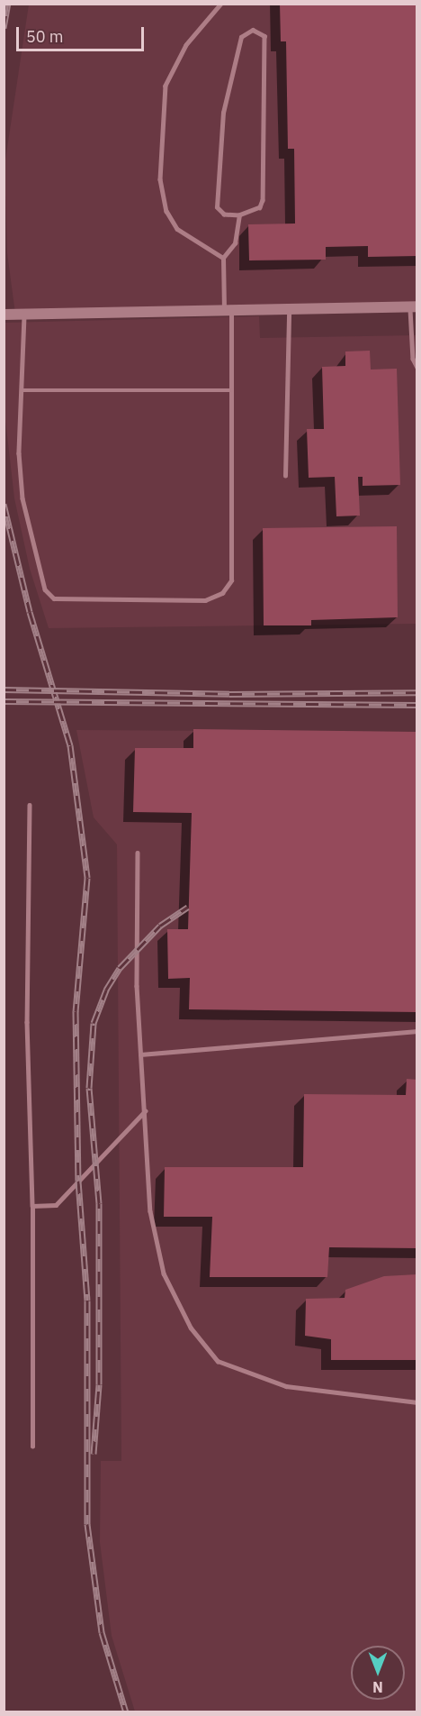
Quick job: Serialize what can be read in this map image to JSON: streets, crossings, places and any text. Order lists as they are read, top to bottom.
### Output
{
  "scale_bar": "50 m",
  "north": "bottom"
}
